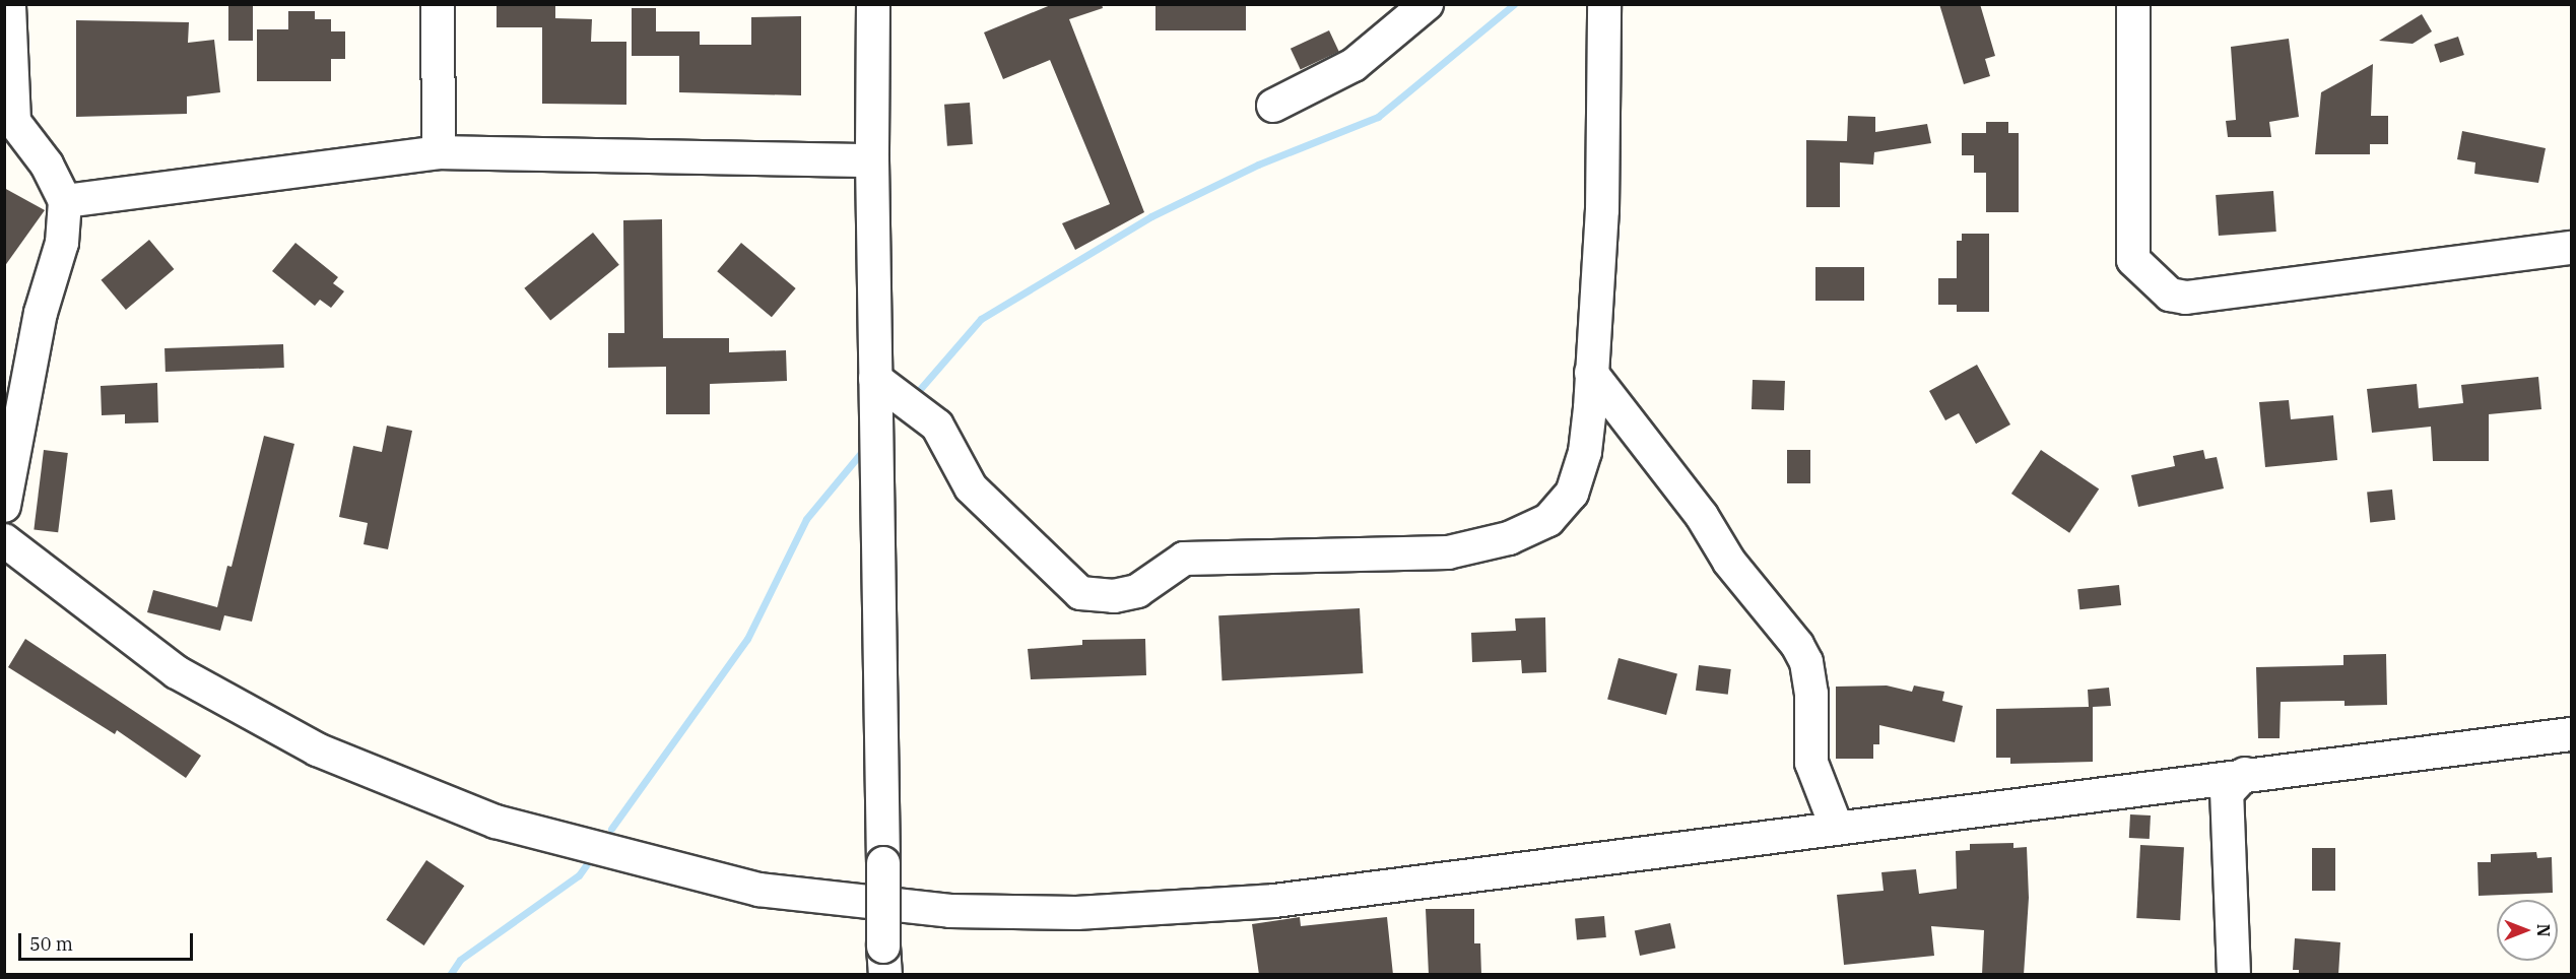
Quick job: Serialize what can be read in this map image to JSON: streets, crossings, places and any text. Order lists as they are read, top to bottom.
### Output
{
  "scale_bar": "50 m",
  "north": "right"
}
